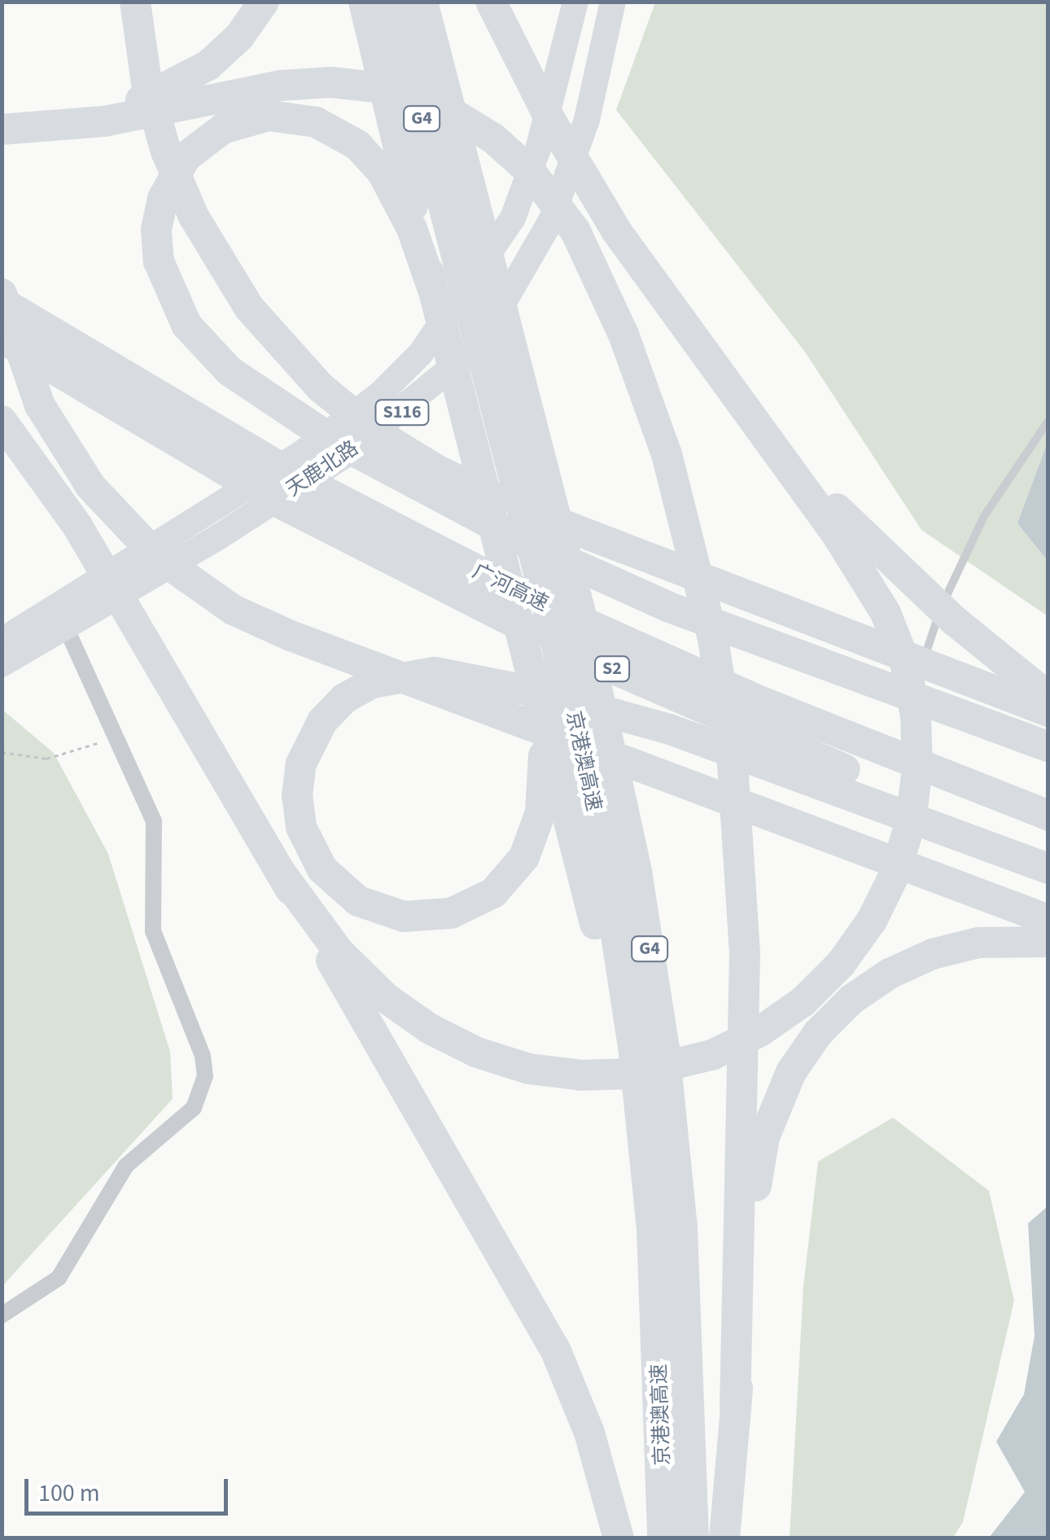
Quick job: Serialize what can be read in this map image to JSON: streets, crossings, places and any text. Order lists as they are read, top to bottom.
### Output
{
  "streets": {
    "highway": [
      "G4",
      "广河高速",
      "S2",
      "京港澳高速"
    ],
    "main road": ["S116", "天鹿北路"]
  },
  "scale_bar": "100 m"
}
